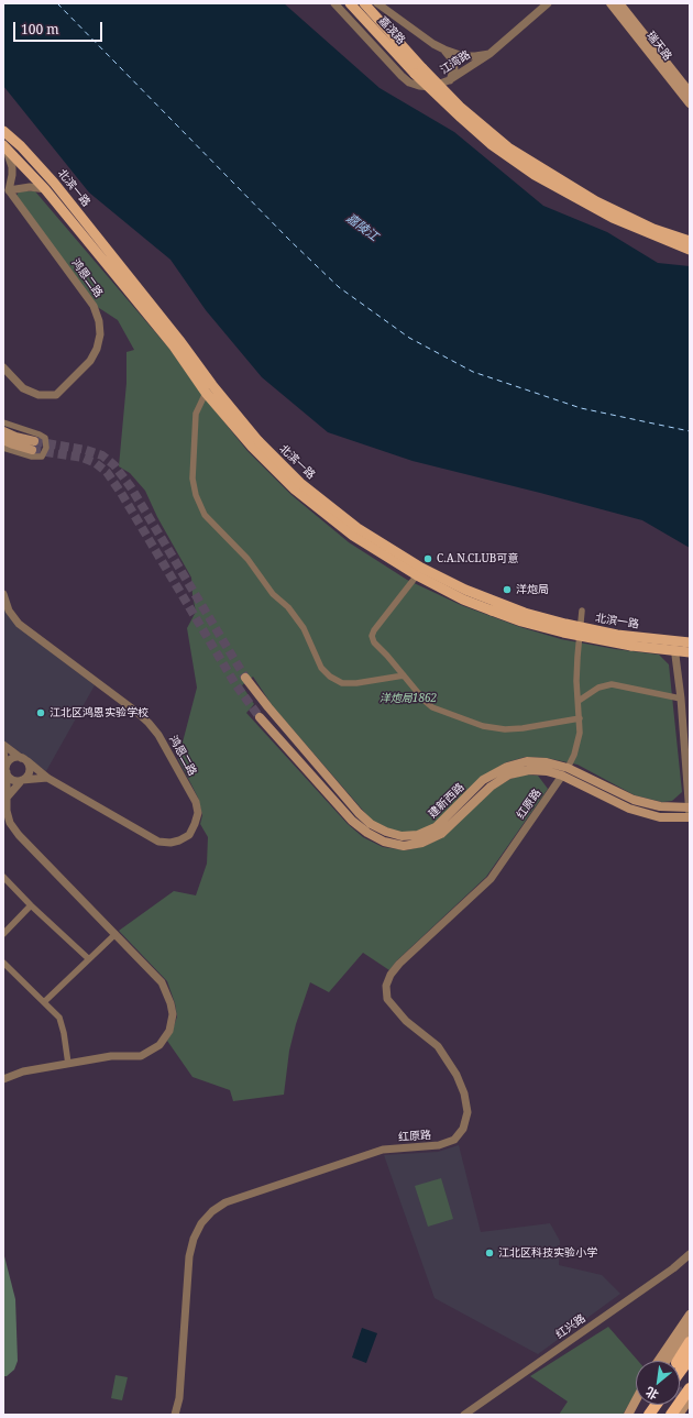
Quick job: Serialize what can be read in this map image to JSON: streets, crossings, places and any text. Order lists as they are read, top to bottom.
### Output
{
  "streets": {
    "main road": [
      "嘉滨路",
      "瑞天路",
      "北滨一路",
      "建新西路"
    ],
    "street": [
      "江湾路",
      "鸿恩二路",
      "红原路",
      "红兴路"
    ]
  },
  "crossings": [
    ["建新西路", "红原路"]
  ],
  "water": ["嘉陵江"],
  "parks": ["洋炮局1862"],
  "places": [
    "C.A.N.CLUB可意",
    "洋炮局",
    "江北区鸿恩实验学校",
    "江北区科技实验小学"
  ],
  "scale_bar": "100 m",
  "north": "bottom left"
}
